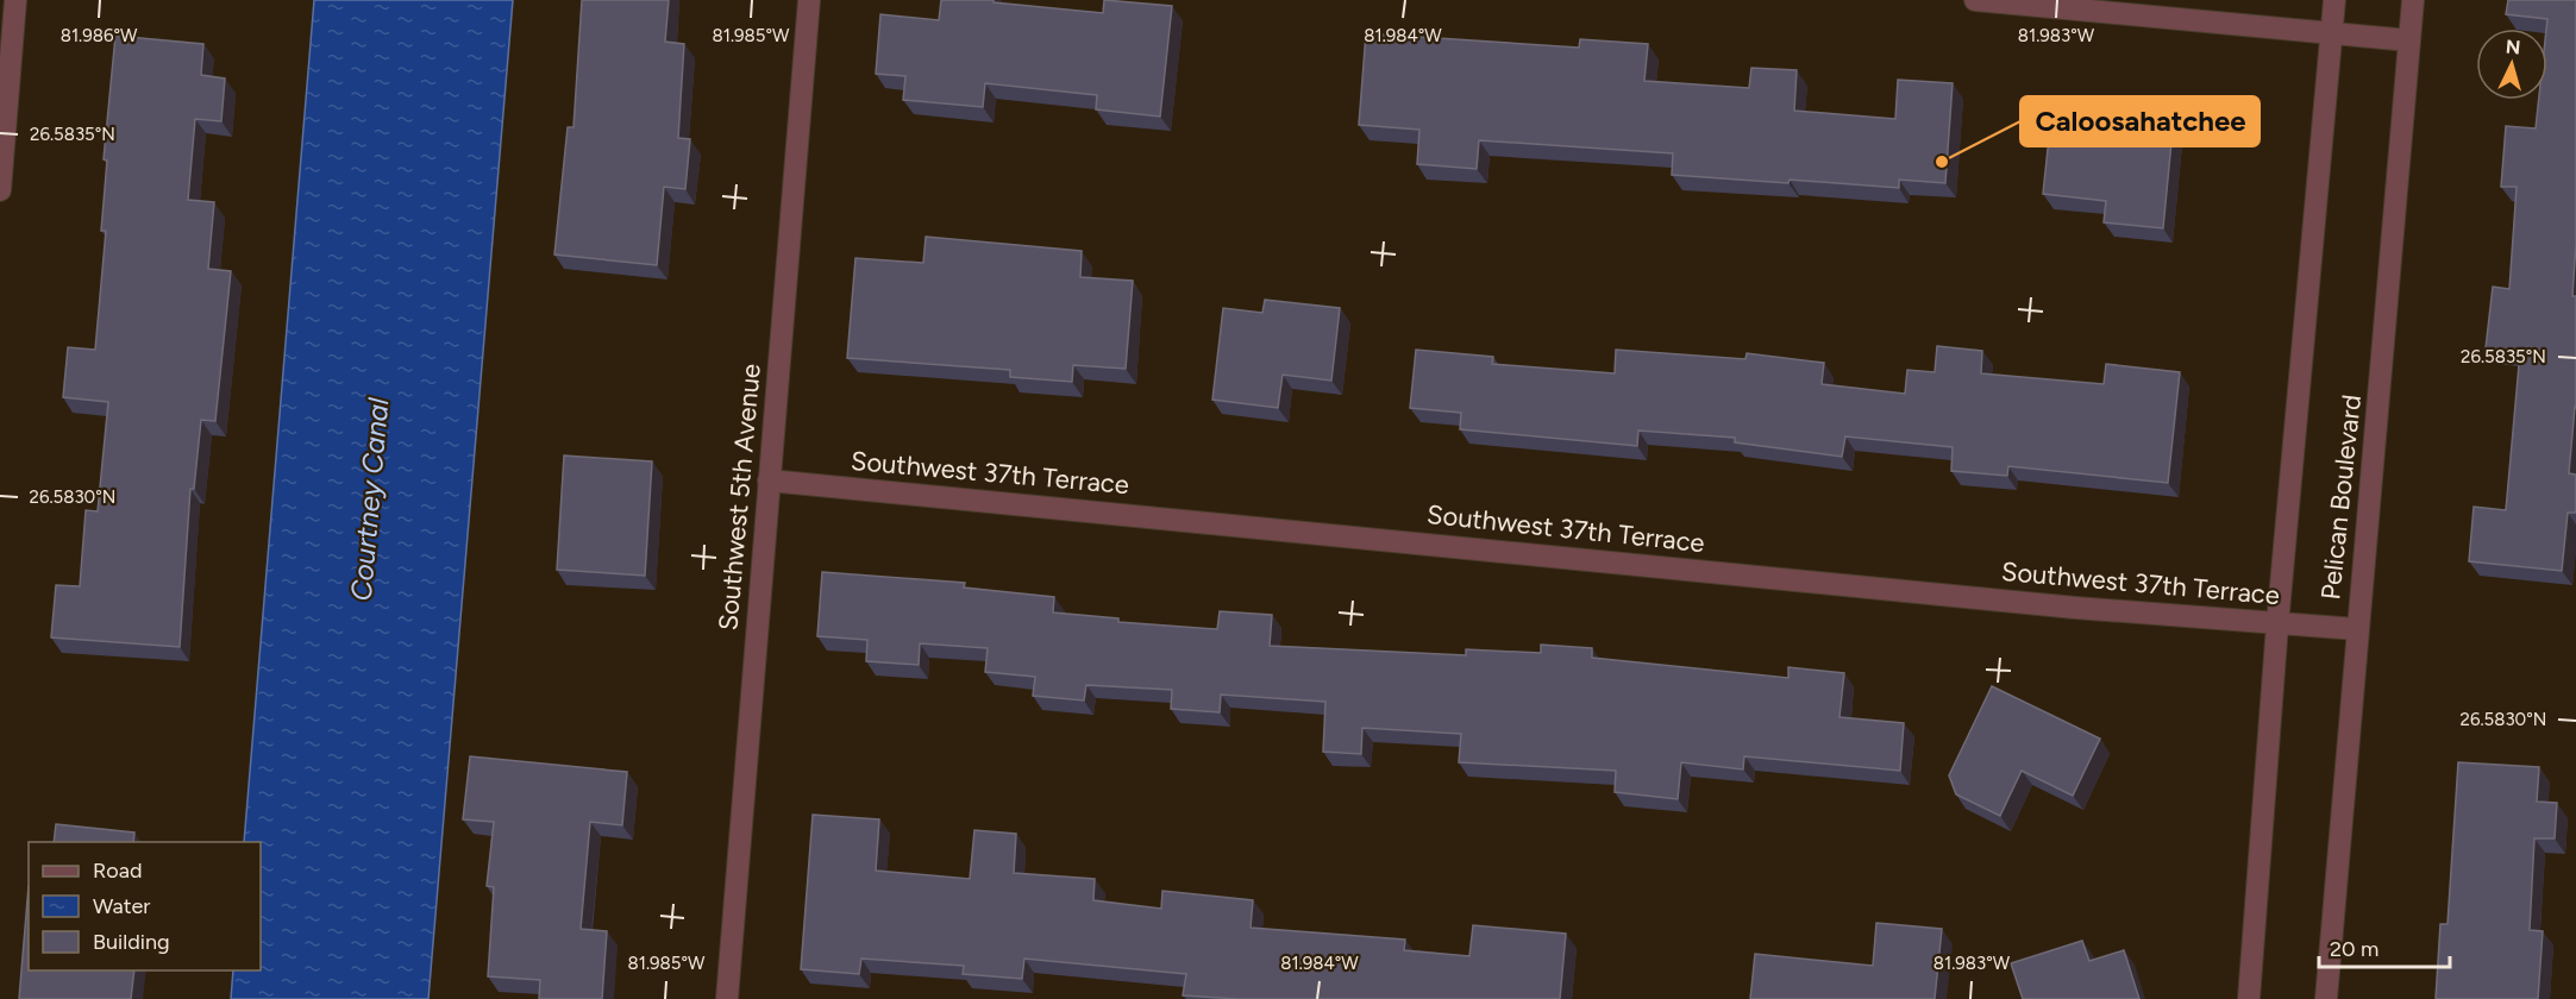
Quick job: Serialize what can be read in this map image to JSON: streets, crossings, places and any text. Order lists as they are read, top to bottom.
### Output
{
  "streets": {
    "street": ["Southwest 37th Terrace", "Southwest 5th Avenue", "Pelican Boulevard"]
  },
  "crossings": [
    ["Southwest 37th Terrace", "Southwest 5th Avenue"],
    ["Southwest 37th Terrace", "Pelican Boulevard"]
  ],
  "water": ["Courtney Canal"],
  "places": ["Caloosahatchee"],
  "legend": ["Road", "Water", "Building"],
  "scale_bar": "20 m",
  "north": "top",
  "coordinates": [
    "81.986°W",
    "81.985°W",
    "81.984°W",
    "81.983°W",
    "26.5835°N",
    "26.5830°N"
  ]
}
